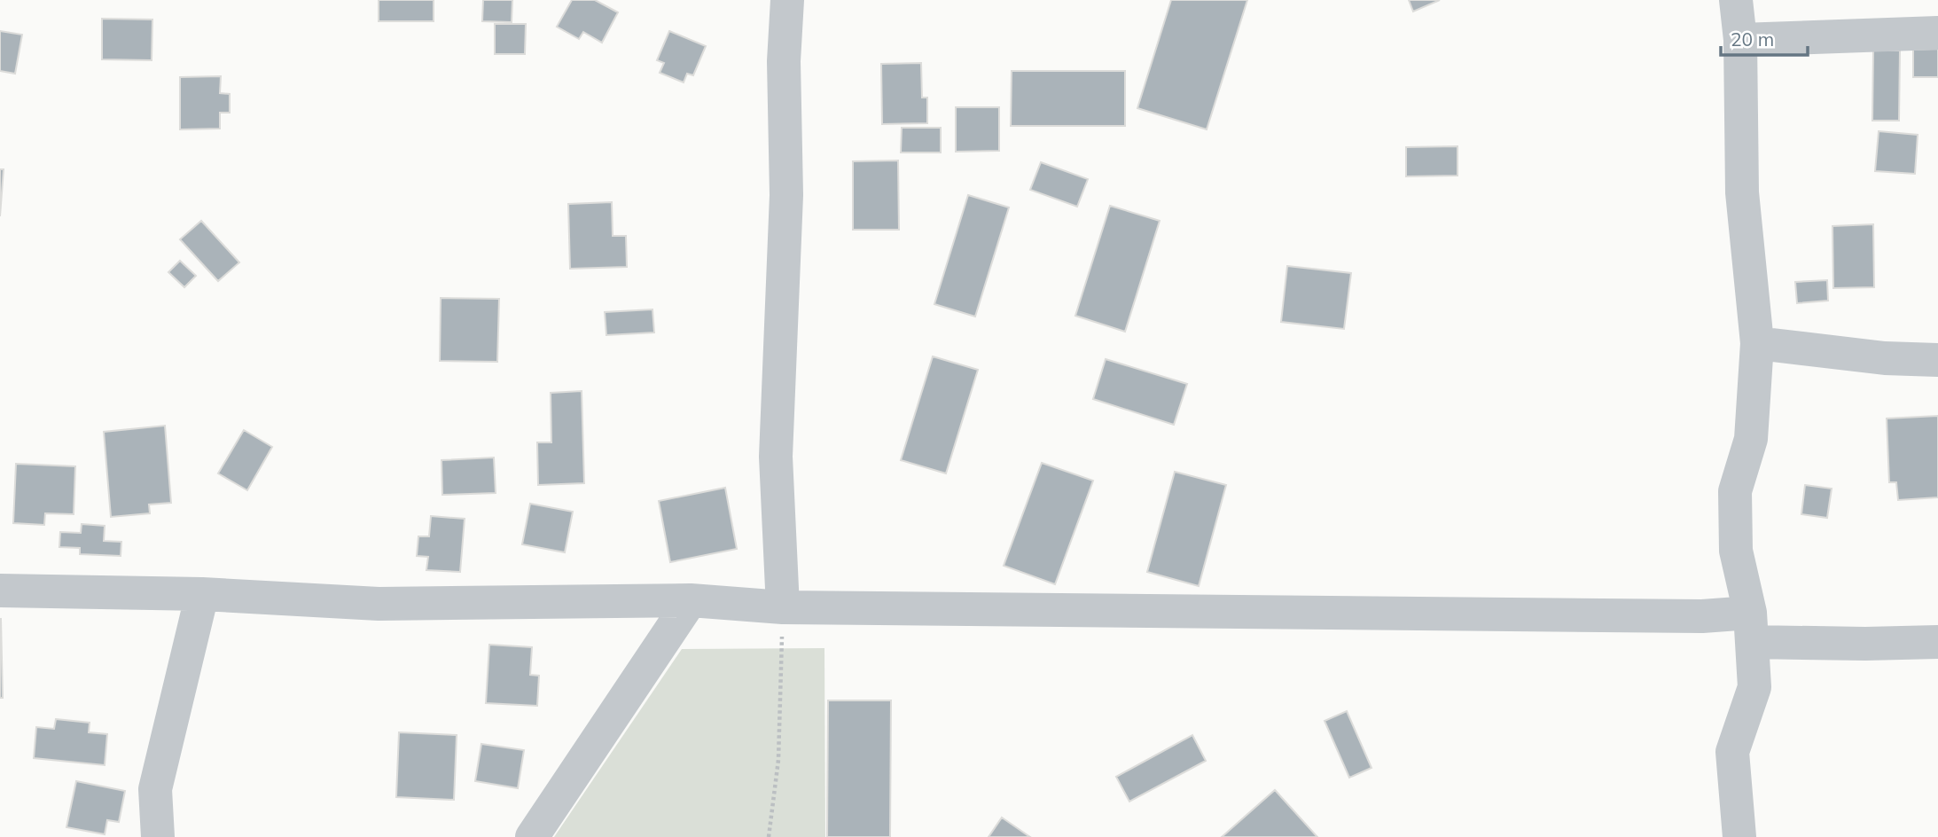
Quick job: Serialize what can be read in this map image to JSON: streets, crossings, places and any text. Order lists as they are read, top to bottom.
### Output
{
  "scale_bar": "20 m"
}
